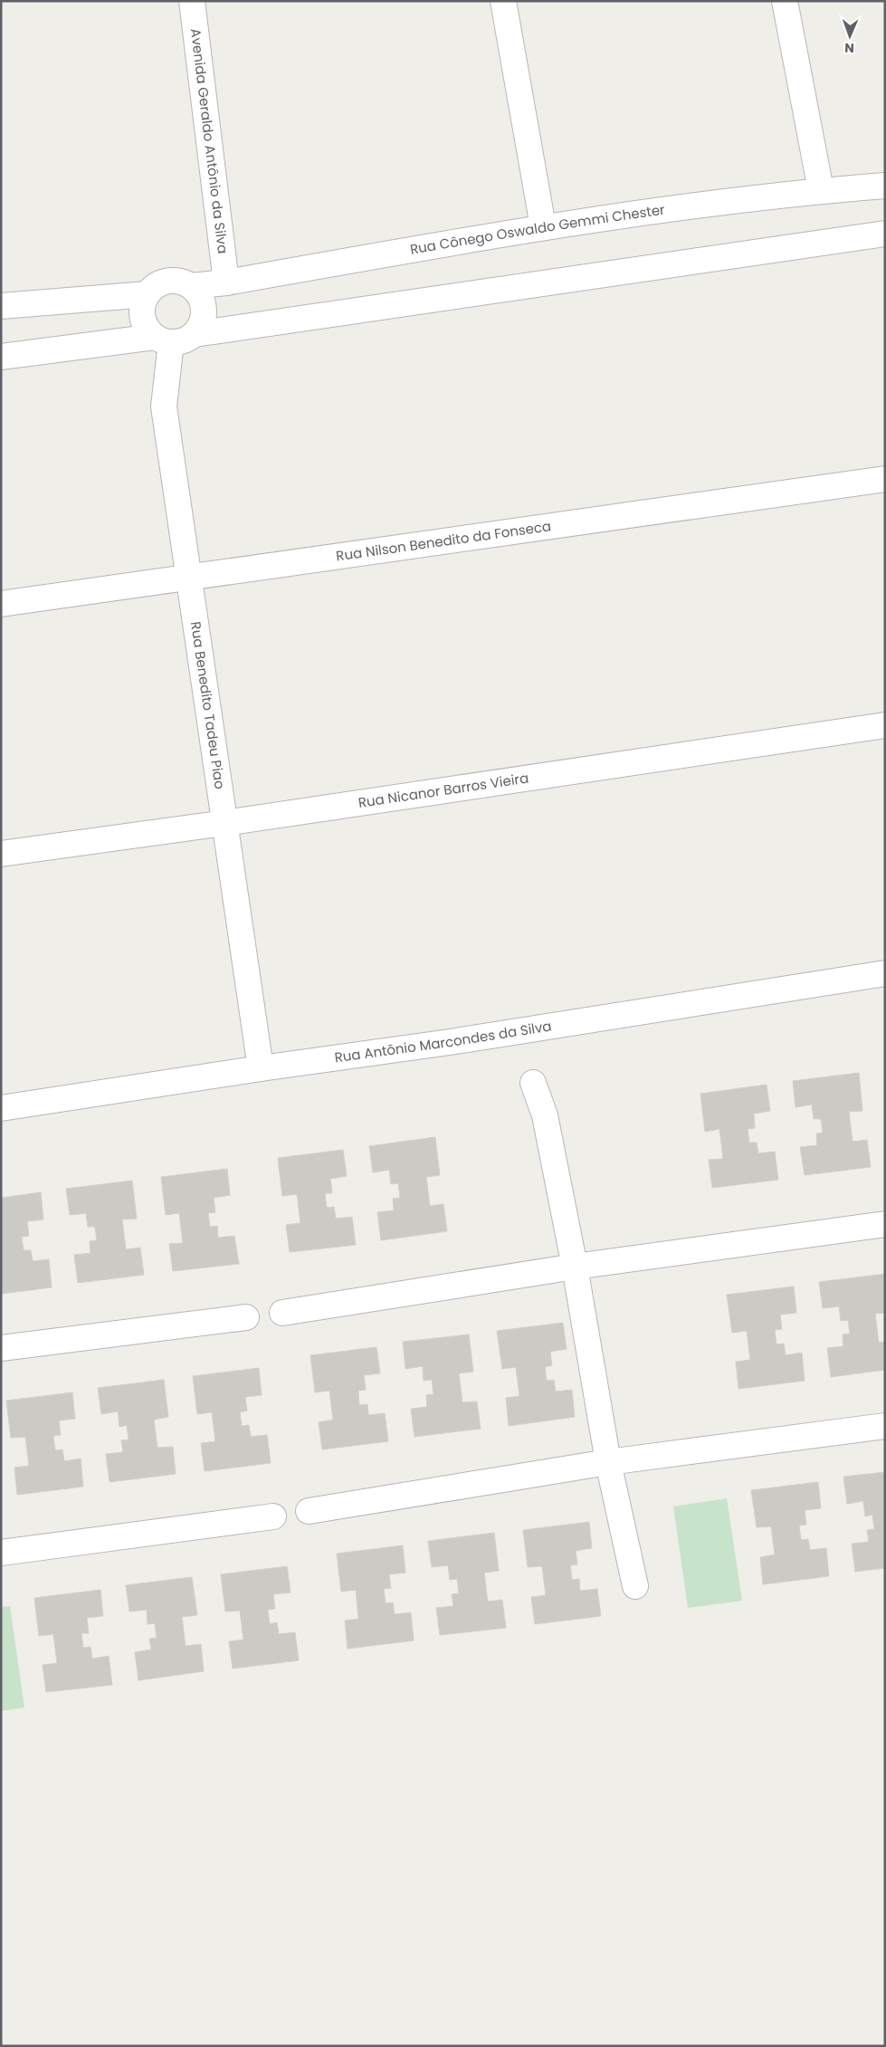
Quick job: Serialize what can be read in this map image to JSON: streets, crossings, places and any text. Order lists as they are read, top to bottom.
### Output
{
  "streets": {
    "street": [
      "Avenida Geraldo Antônio da Silva",
      "Rua Cônego Oswaldo Gemmi Chester",
      "Rua Nilson Benedito da Fonseca",
      "Rua Benedito Tadeu Piao",
      "Rua Nicanor Barros Vieira",
      "Rua Antônio Marcondes da Silva"
    ]
  },
  "crossings": [
    ["Avenida Geraldo Antônio da Silva", "Rua Cônego Oswaldo Gemmi Chester"],
    ["Rua Cônego Oswaldo Gemmi Chester", "Rua Benedito Tadeu Piao"],
    ["Rua Nilson Benedito da Fonseca", "Rua Benedito Tadeu Piao"],
    ["Rua Benedito Tadeu Piao", "Rua Nicanor Barros Vieira"],
    ["Rua Benedito Tadeu Piao", "Rua Antônio Marcondes da Silva"]
  ],
  "north": "bottom"
}
